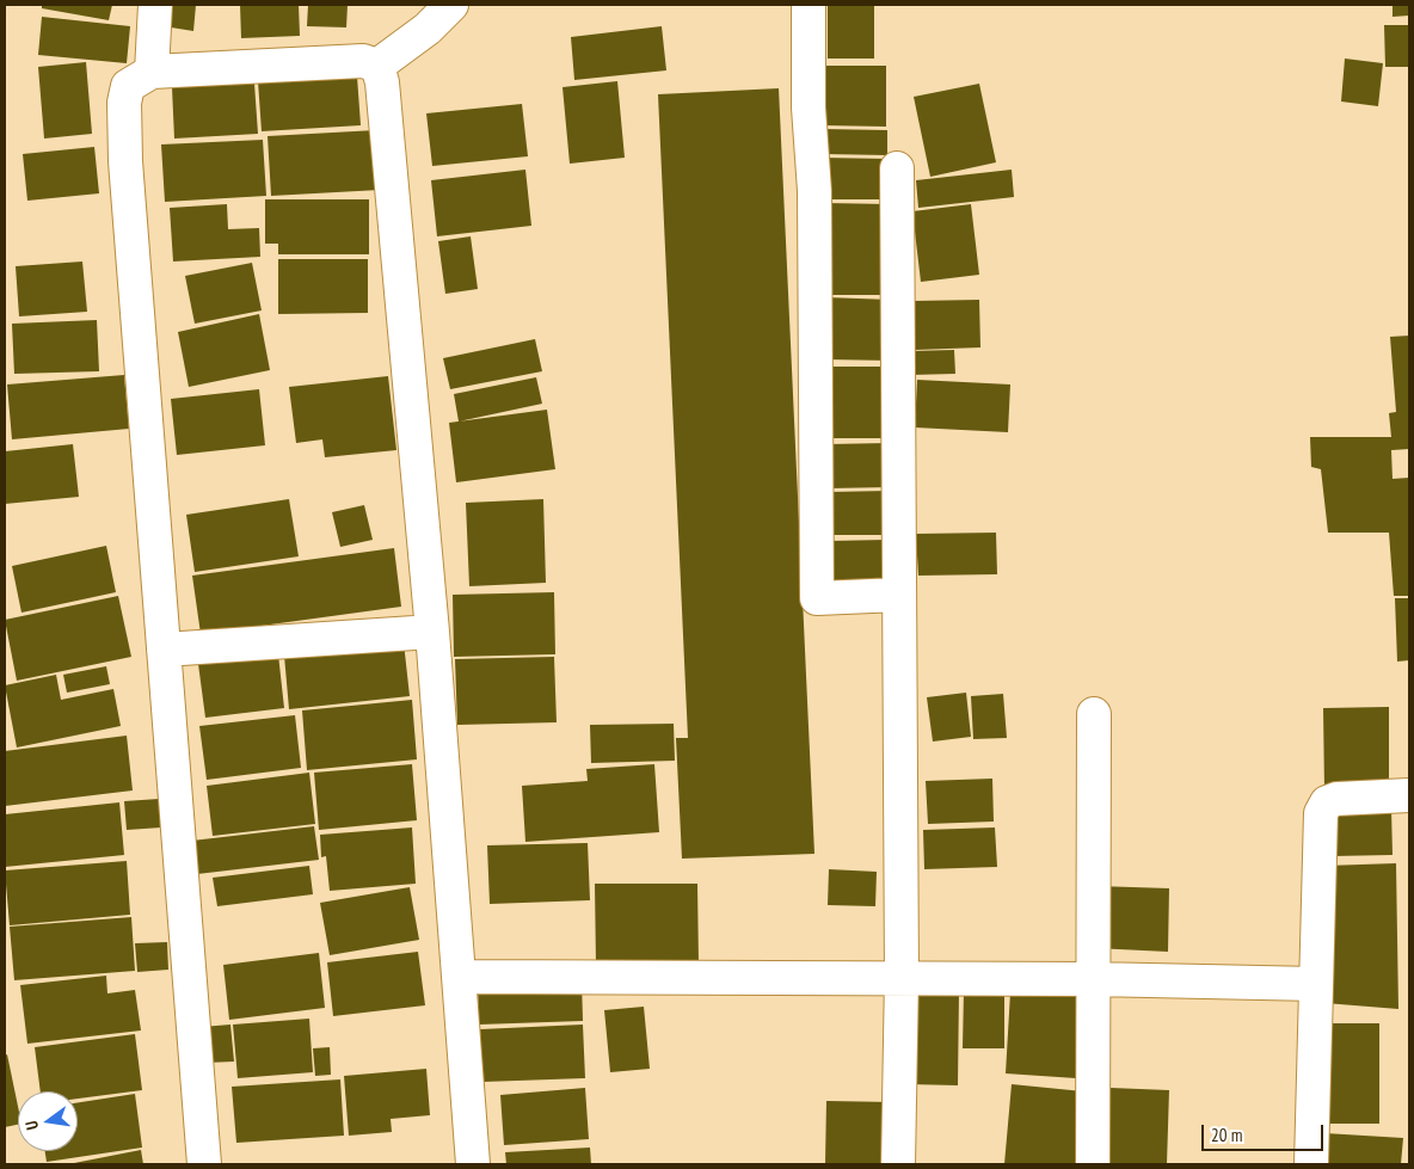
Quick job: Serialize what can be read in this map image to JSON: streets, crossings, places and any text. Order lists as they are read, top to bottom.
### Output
{
  "scale_bar": "20 m",
  "north": "left"
}
